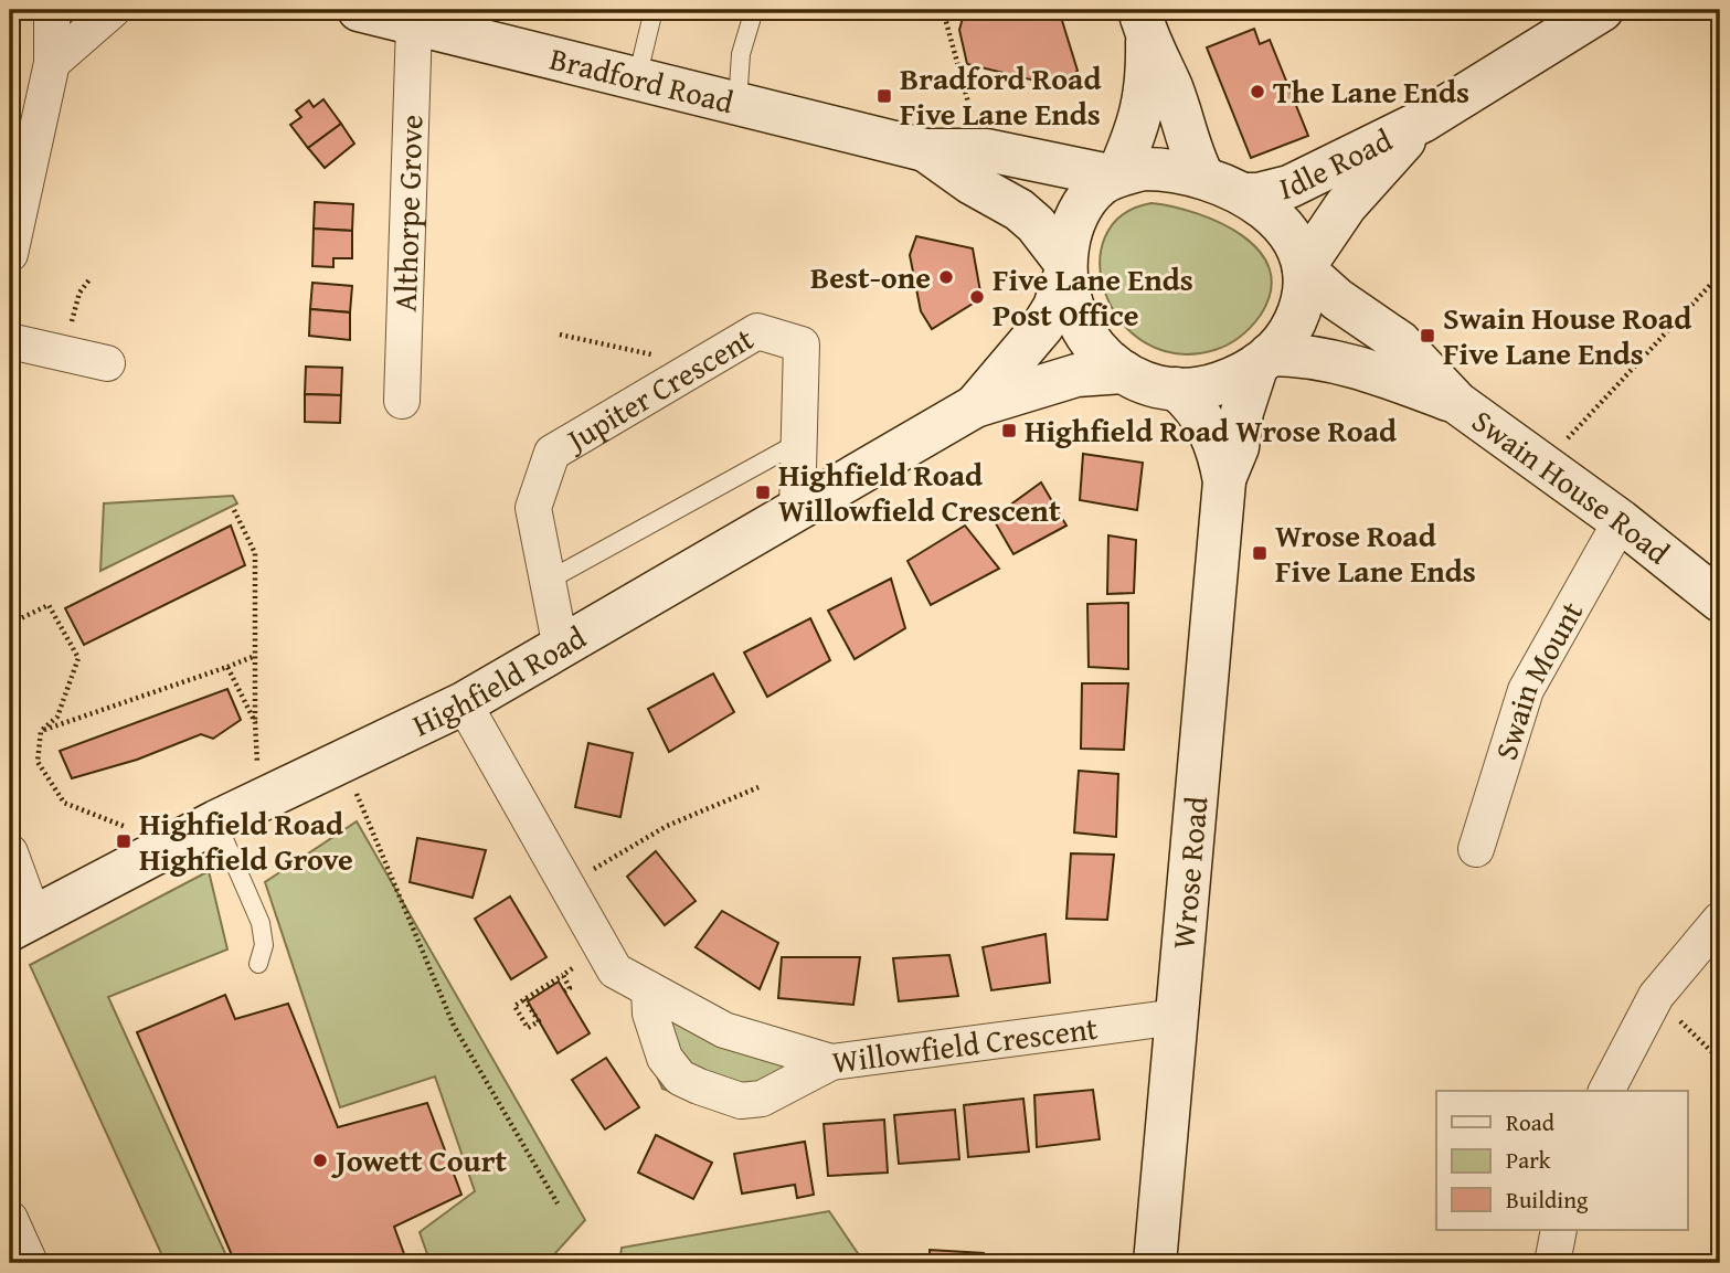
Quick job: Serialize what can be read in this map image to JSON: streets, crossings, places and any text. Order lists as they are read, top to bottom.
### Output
{
  "streets": {
    "street": [
      "Bradford Road",
      "Idle Road",
      "Althorpe Grove",
      "Jupiter Crescent",
      "Swain House Road",
      "Highfield Road",
      "Swain Mount",
      "Wrose Road",
      "Willowfield Crescent"
    ]
  },
  "crossings": [
    ["Bradford Road", "Idle Road"],
    ["Bradford Road", "Althorpe Grove"],
    ["Bradford Road", "Swain House Road"],
    ["Bradford Road", "Highfield Road"],
    ["Bradford Road", "Wrose Road"],
    ["Idle Road", "Swain House Road"],
    ["Idle Road", "Highfield Road"],
    ["Idle Road", "Wrose Road"],
    ["Jupiter Crescent", "Highfield Road"],
    ["Swain House Road", "Highfield Road"],
    ["Swain House Road", "Swain Mount"],
    ["Swain House Road", "Wrose Road"],
    ["Highfield Road", "Wrose Road"],
    ["Highfield Road", "Willowfield Crescent"],
    ["Wrose Road", "Willowfield Crescent"]
  ],
  "places": {
    "other": [
      "The Lane Ends",
      "Best-one",
      "Five Lane Ends Post Office",
      "Jowett Court"
    ],
    "transit": [
      "Bradford Road Five Lane Ends",
      "Swain House Road Five Lane Ends",
      "Highfield Road Wrose Road",
      "Highfield Road Willowfield Crescent",
      "Wrose Road Five Lane Ends",
      "Highfield Road Highfield Grove"
    ]
  },
  "legend": ["Road", "Park", "Building"]
}
